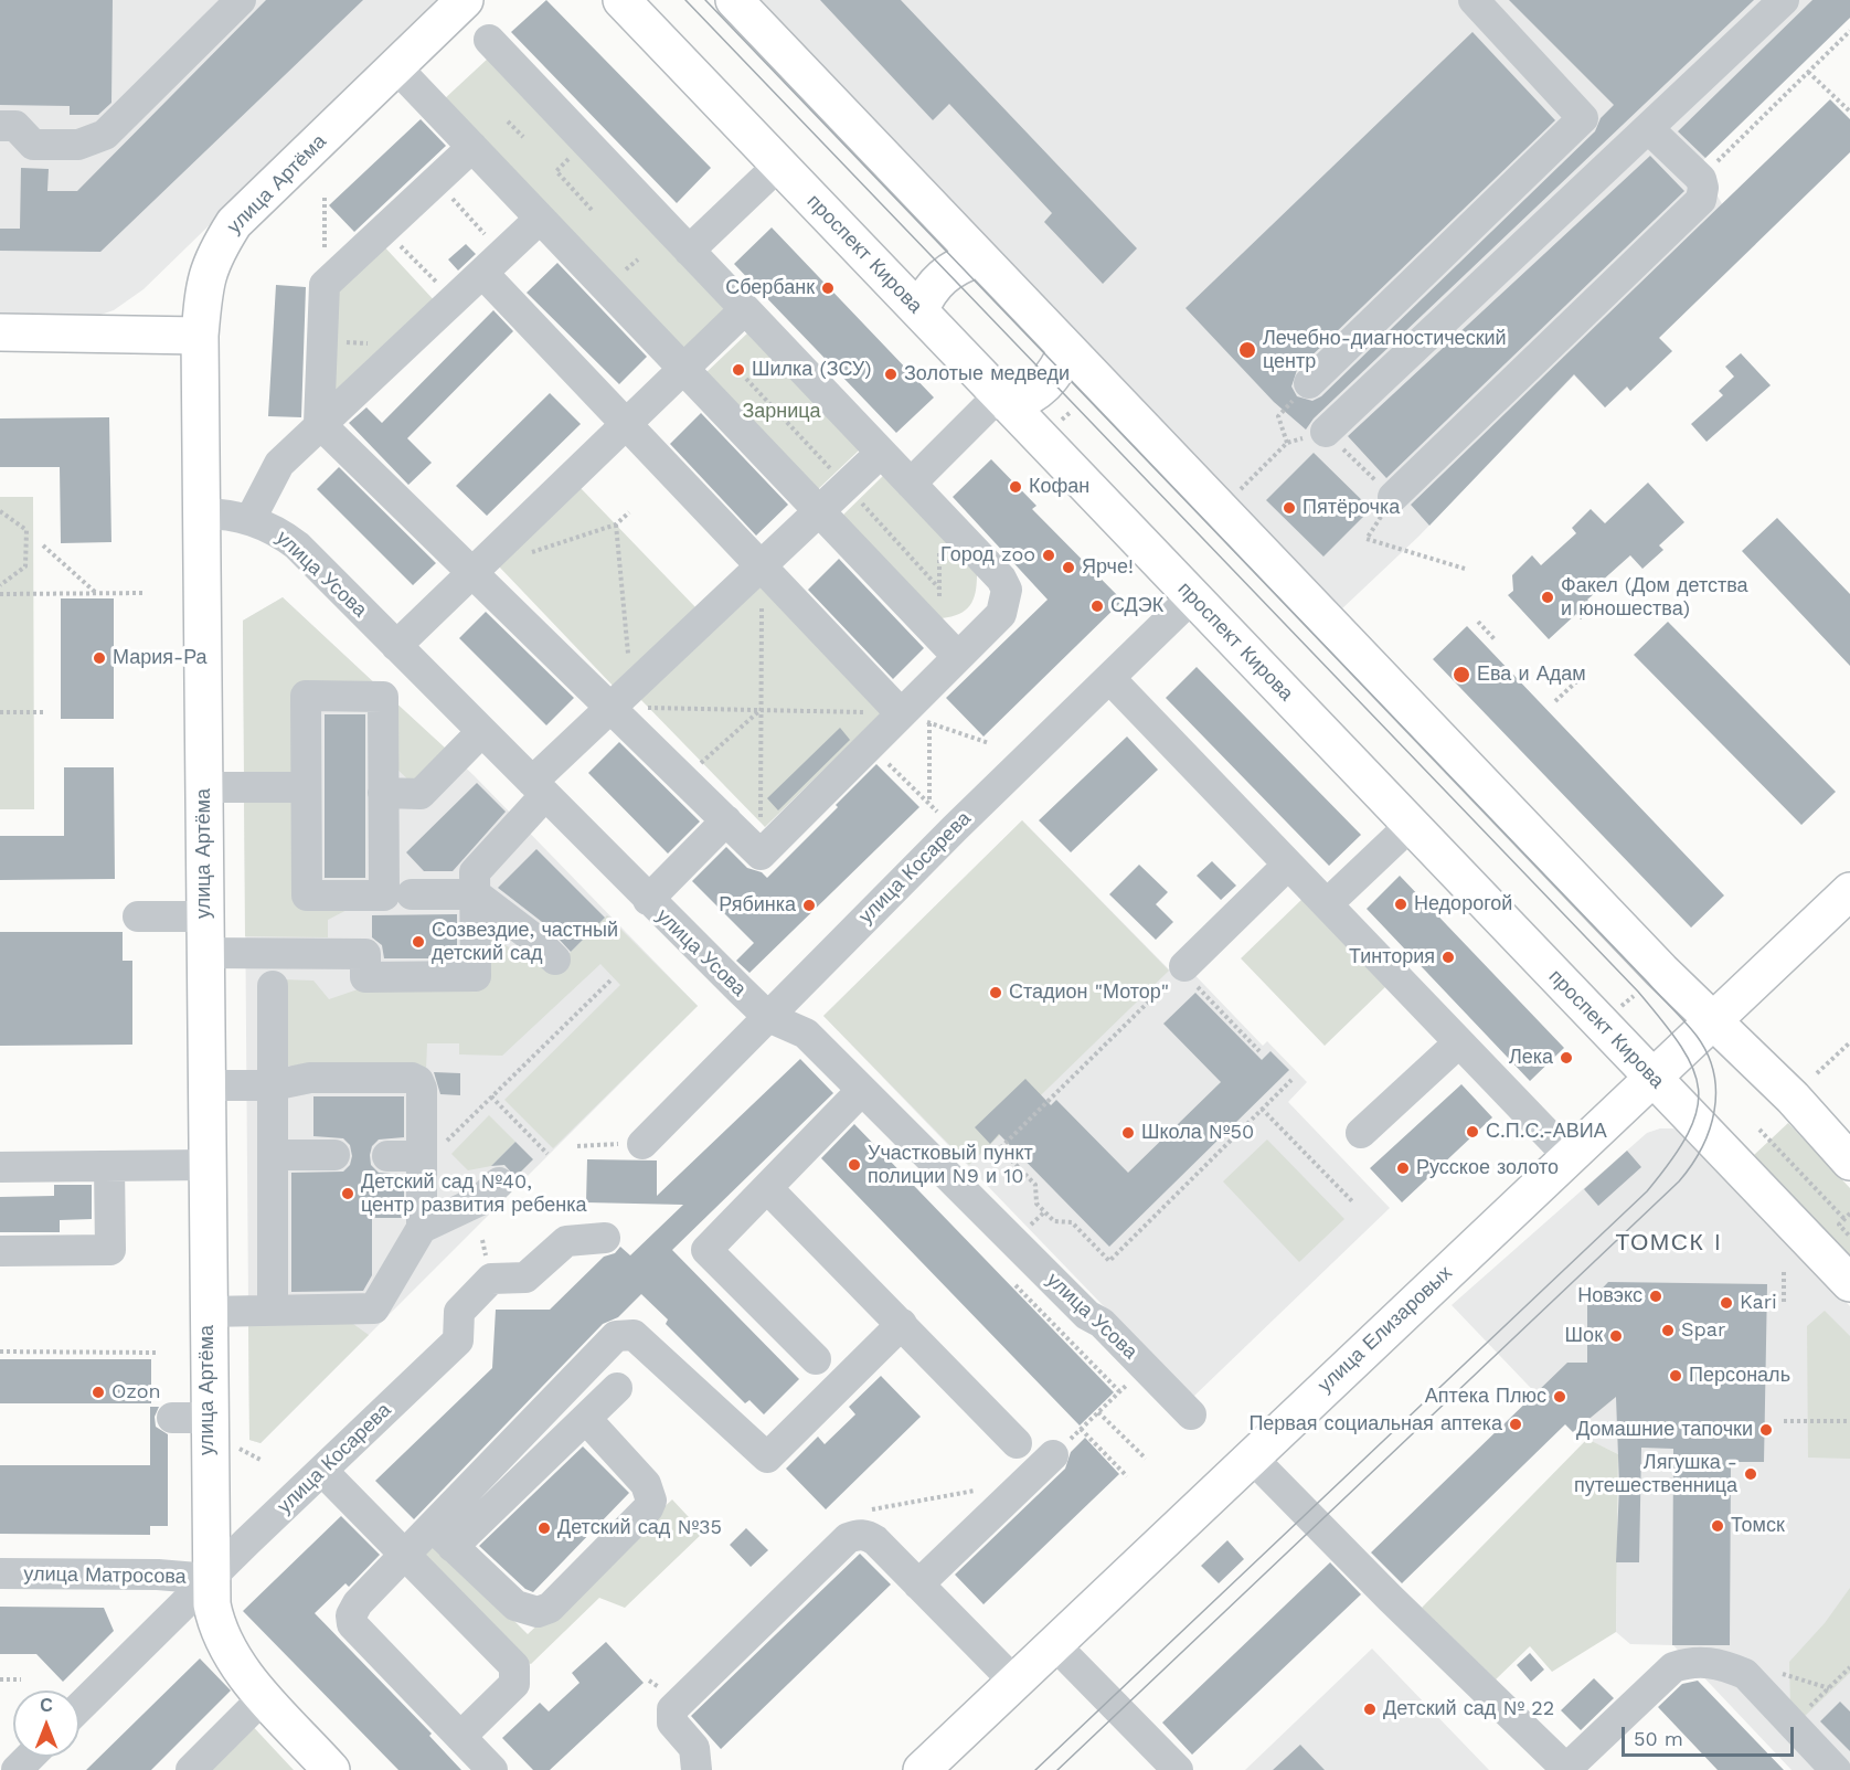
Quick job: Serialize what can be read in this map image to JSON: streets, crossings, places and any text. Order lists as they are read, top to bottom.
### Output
{
  "streets": {
    "main road": ["улица Артёма", "проспект Кирова", "улица Елизаровых"],
    "street": ["улица Усова", "улица Косарева", "улица Матросова"]
  },
  "crossings": [
    ["улица Артёма", "улица Усова"],
    ["улица Артёма", "улица Косарева"],
    ["улица Артёма", "улица Матросова"],
    ["проспект Кирова", "улица Косарева"],
    ["проспект Кирова", "улица Елизаровых"],
    ["улица Усова", "улица Косарева"],
    ["улица Косарева", "улица Матросова"]
  ],
  "districts": ["ТОМСК I"],
  "parks": ["Зарница"],
  "places": [
    "Сбербанк",
    "Лечебно-диагностический центр",
    "Шилка (ЗСУ)",
    "Золотые медведи",
    "Кофан",
    "Пятёрочка",
    "Город zoo",
    "Ярче!",
    "Факел (Дом детства и юношества)",
    "СДЭК",
    "Мария-Ра",
    "Ева и Адам",
    "Недорогой",
    "Рябинка",
    "Созвездие, частный детский сад",
    "Тинтория",
    "Стадион \"Мотор\"",
    "Лека",
    "С.П.С.-АВИА",
    "Школа №50",
    "Участковый пункт полиции N9 и 10",
    "Русское золото",
    "Детский сад №40, центр развития ребенка",
    "Новэкс",
    "Kari",
    "Spar",
    "Шок",
    "Персональ",
    "Ozon",
    "Аптека Плюс",
    "Первая социальная аптека",
    "Домашние тапочки",
    "Лягушка - путешественница",
    "Томск",
    "Детский сад №35",
    "Детский сад № 22"
  ],
  "scale_bar": "50 m",
  "north": "top"
}
